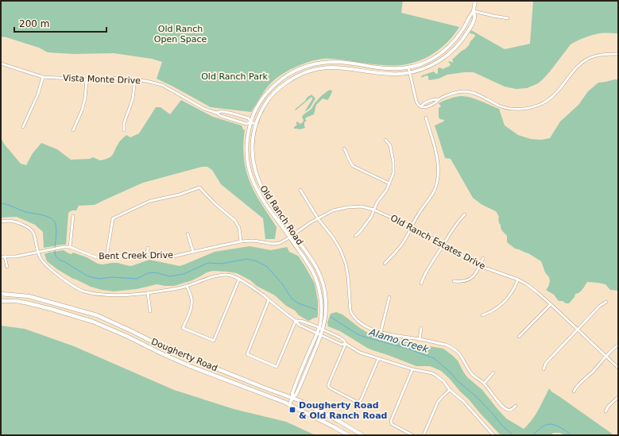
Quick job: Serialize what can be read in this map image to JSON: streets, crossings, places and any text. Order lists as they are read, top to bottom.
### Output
{
  "streets": {
    "main road": ["Dougherty Road"],
    "street": [
      "Vista Monte Drive",
      "Old Ranch Road",
      "Old Ranch Estates Drive",
      "Bent Creek Drive"
    ]
  },
  "crossings": [
    ["Vista Monte Drive", "Old Ranch Road"],
    ["Old Ranch Road", "Old Ranch Estates Drive"],
    ["Old Ranch Road", "Bent Creek Drive"],
    ["Old Ranch Road", "Dougherty Road"],
    ["Old Ranch Estates Drive", "Bent Creek Drive"]
  ],
  "water": ["Alamo Creek"],
  "parks": ["Old Ranch Open Space", "Old Ranch Park"],
  "places": {
    "transit": ["Dougherty Road & Old Ranch Road"]
  },
  "scale_bar": "200 m"
}
